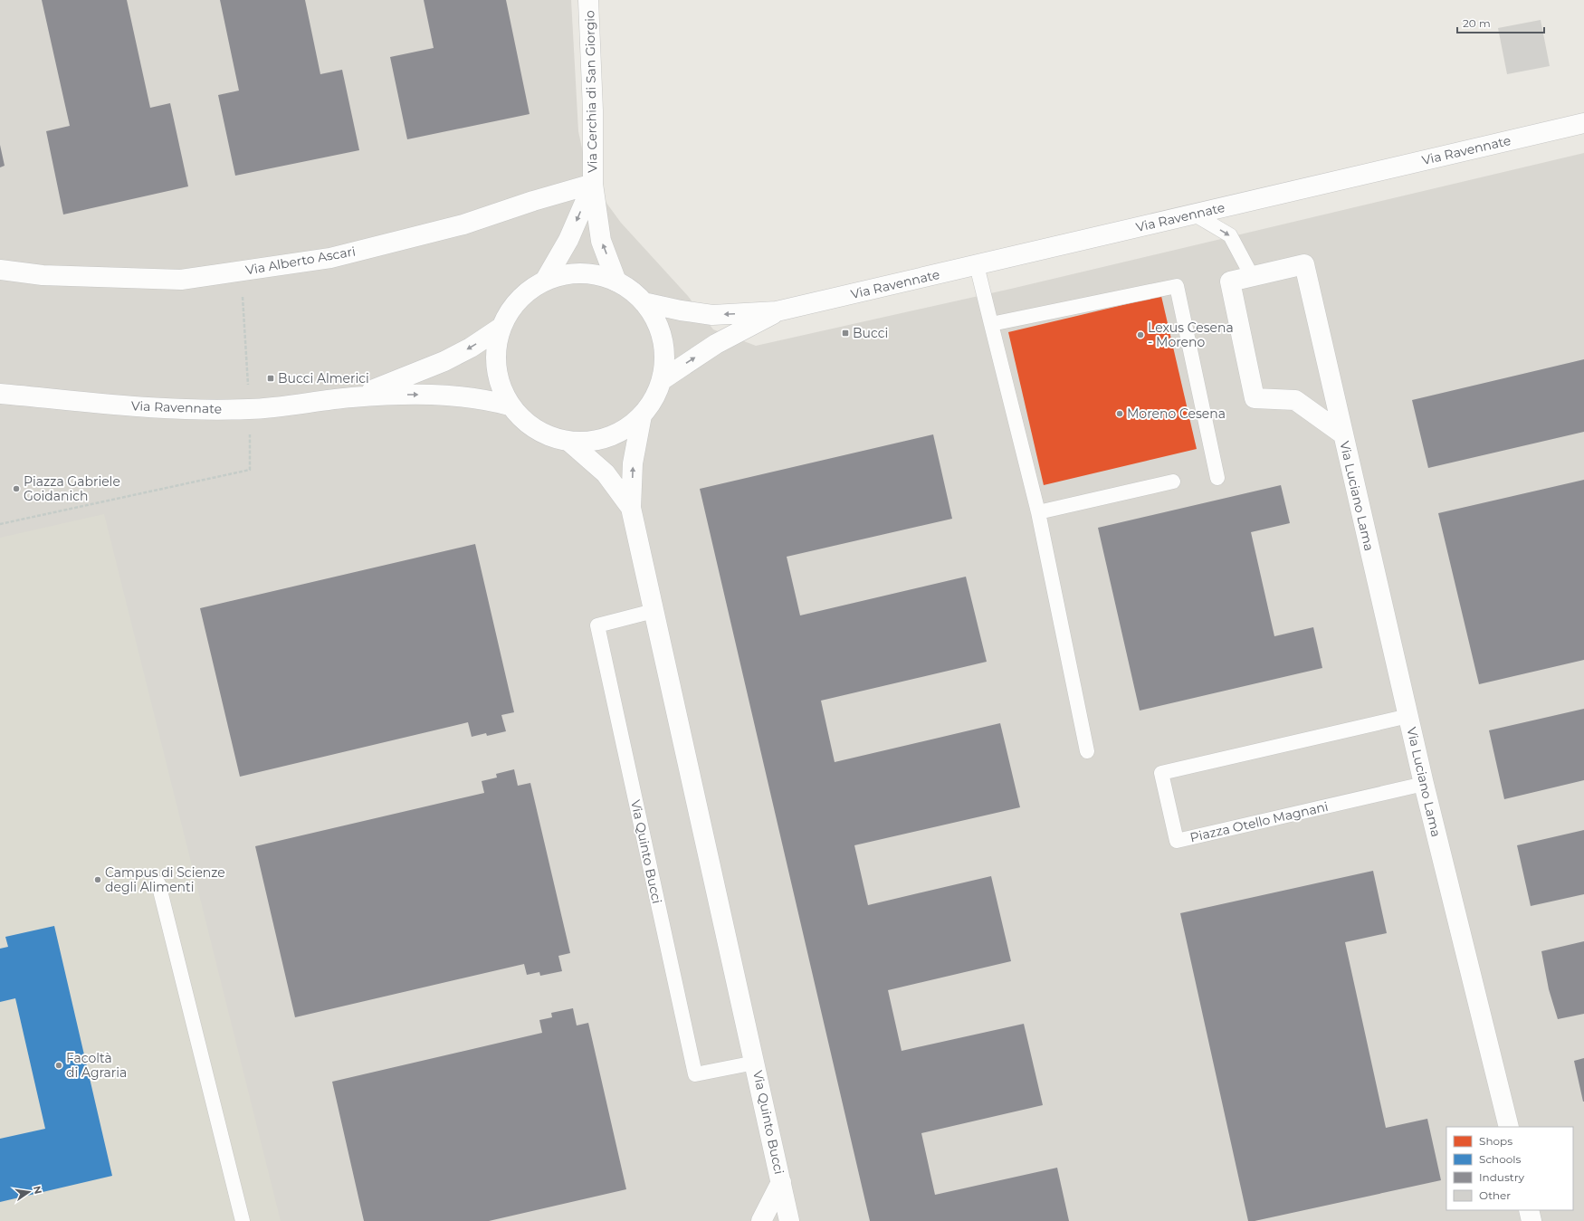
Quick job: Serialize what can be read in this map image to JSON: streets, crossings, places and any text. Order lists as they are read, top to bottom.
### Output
{
  "streets": {
    "street": [
      "Via Cerchia di San Giorgio",
      "Via Ravennate",
      "Via Alberto Ascari",
      "Via Luciano Lama",
      "Via Quinto Bucci"
    ],
    "lane": ["Piazza Otello Magnani"]
  },
  "crossings": [
    ["Via Cerchia di San Giorgio", "Via Alberto Ascari"],
    ["Via Luciano Lama", "Piazza Otello Magnani"]
  ],
  "places": {
    "transit": ["Bucci", "Bucci Almerici"],
    "other": [
      "Lexus Cesena - Moreno",
      "Moreno Cesena",
      "Piazza Gabriele Goidanich",
      "Campus di Scienze degli Alimenti",
      "Facoltà di Agraria"
    ]
  },
  "legend": [
    "Shops",
    "Schools",
    "Industry",
    "Other"
  ],
  "scale_bar": "20 m",
  "north": "right"
}
